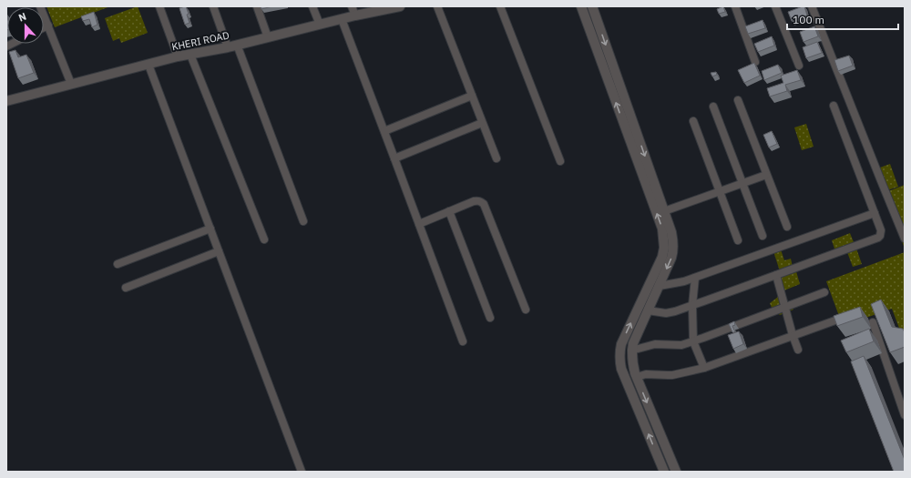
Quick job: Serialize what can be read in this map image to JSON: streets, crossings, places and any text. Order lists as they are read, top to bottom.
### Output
{
  "streets": {
    "street": ["KHERI ROAD"]
  },
  "scale_bar": "100 m",
  "north": "top"
}
